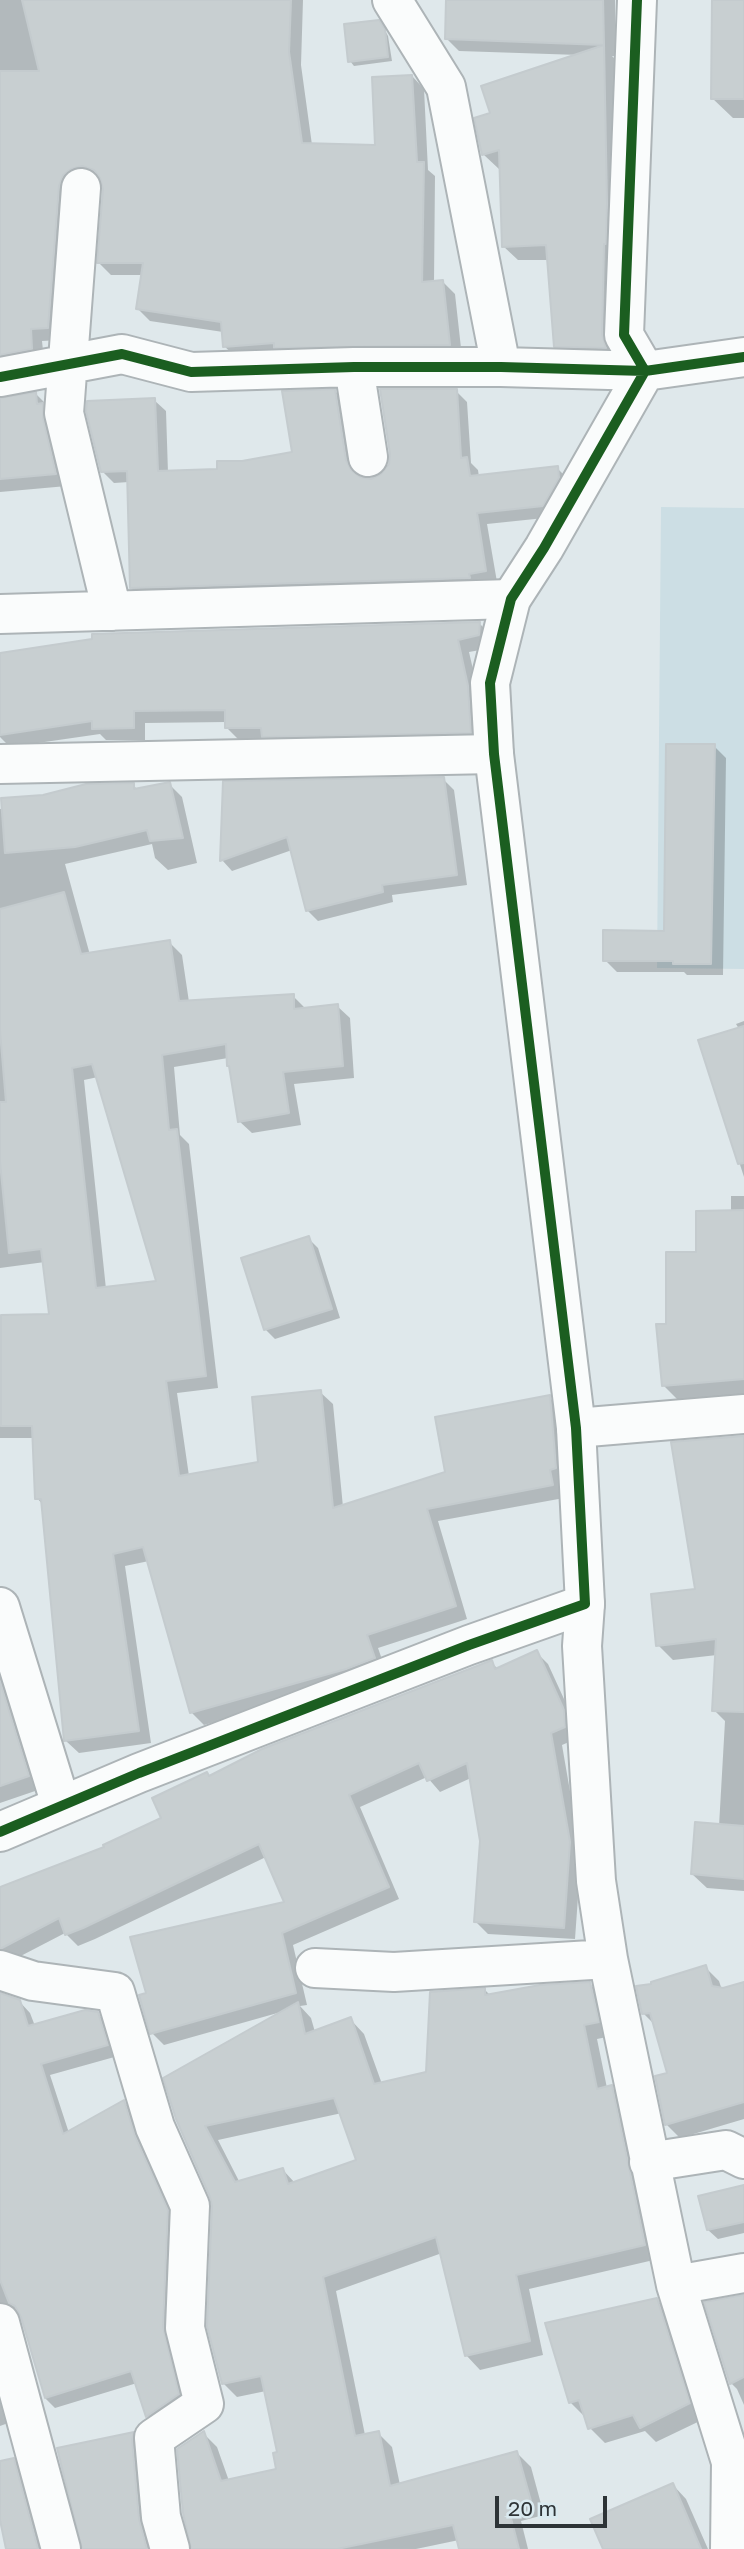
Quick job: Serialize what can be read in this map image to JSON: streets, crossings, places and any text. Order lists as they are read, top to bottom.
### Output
{
  "scale_bar": "20 m"
}
